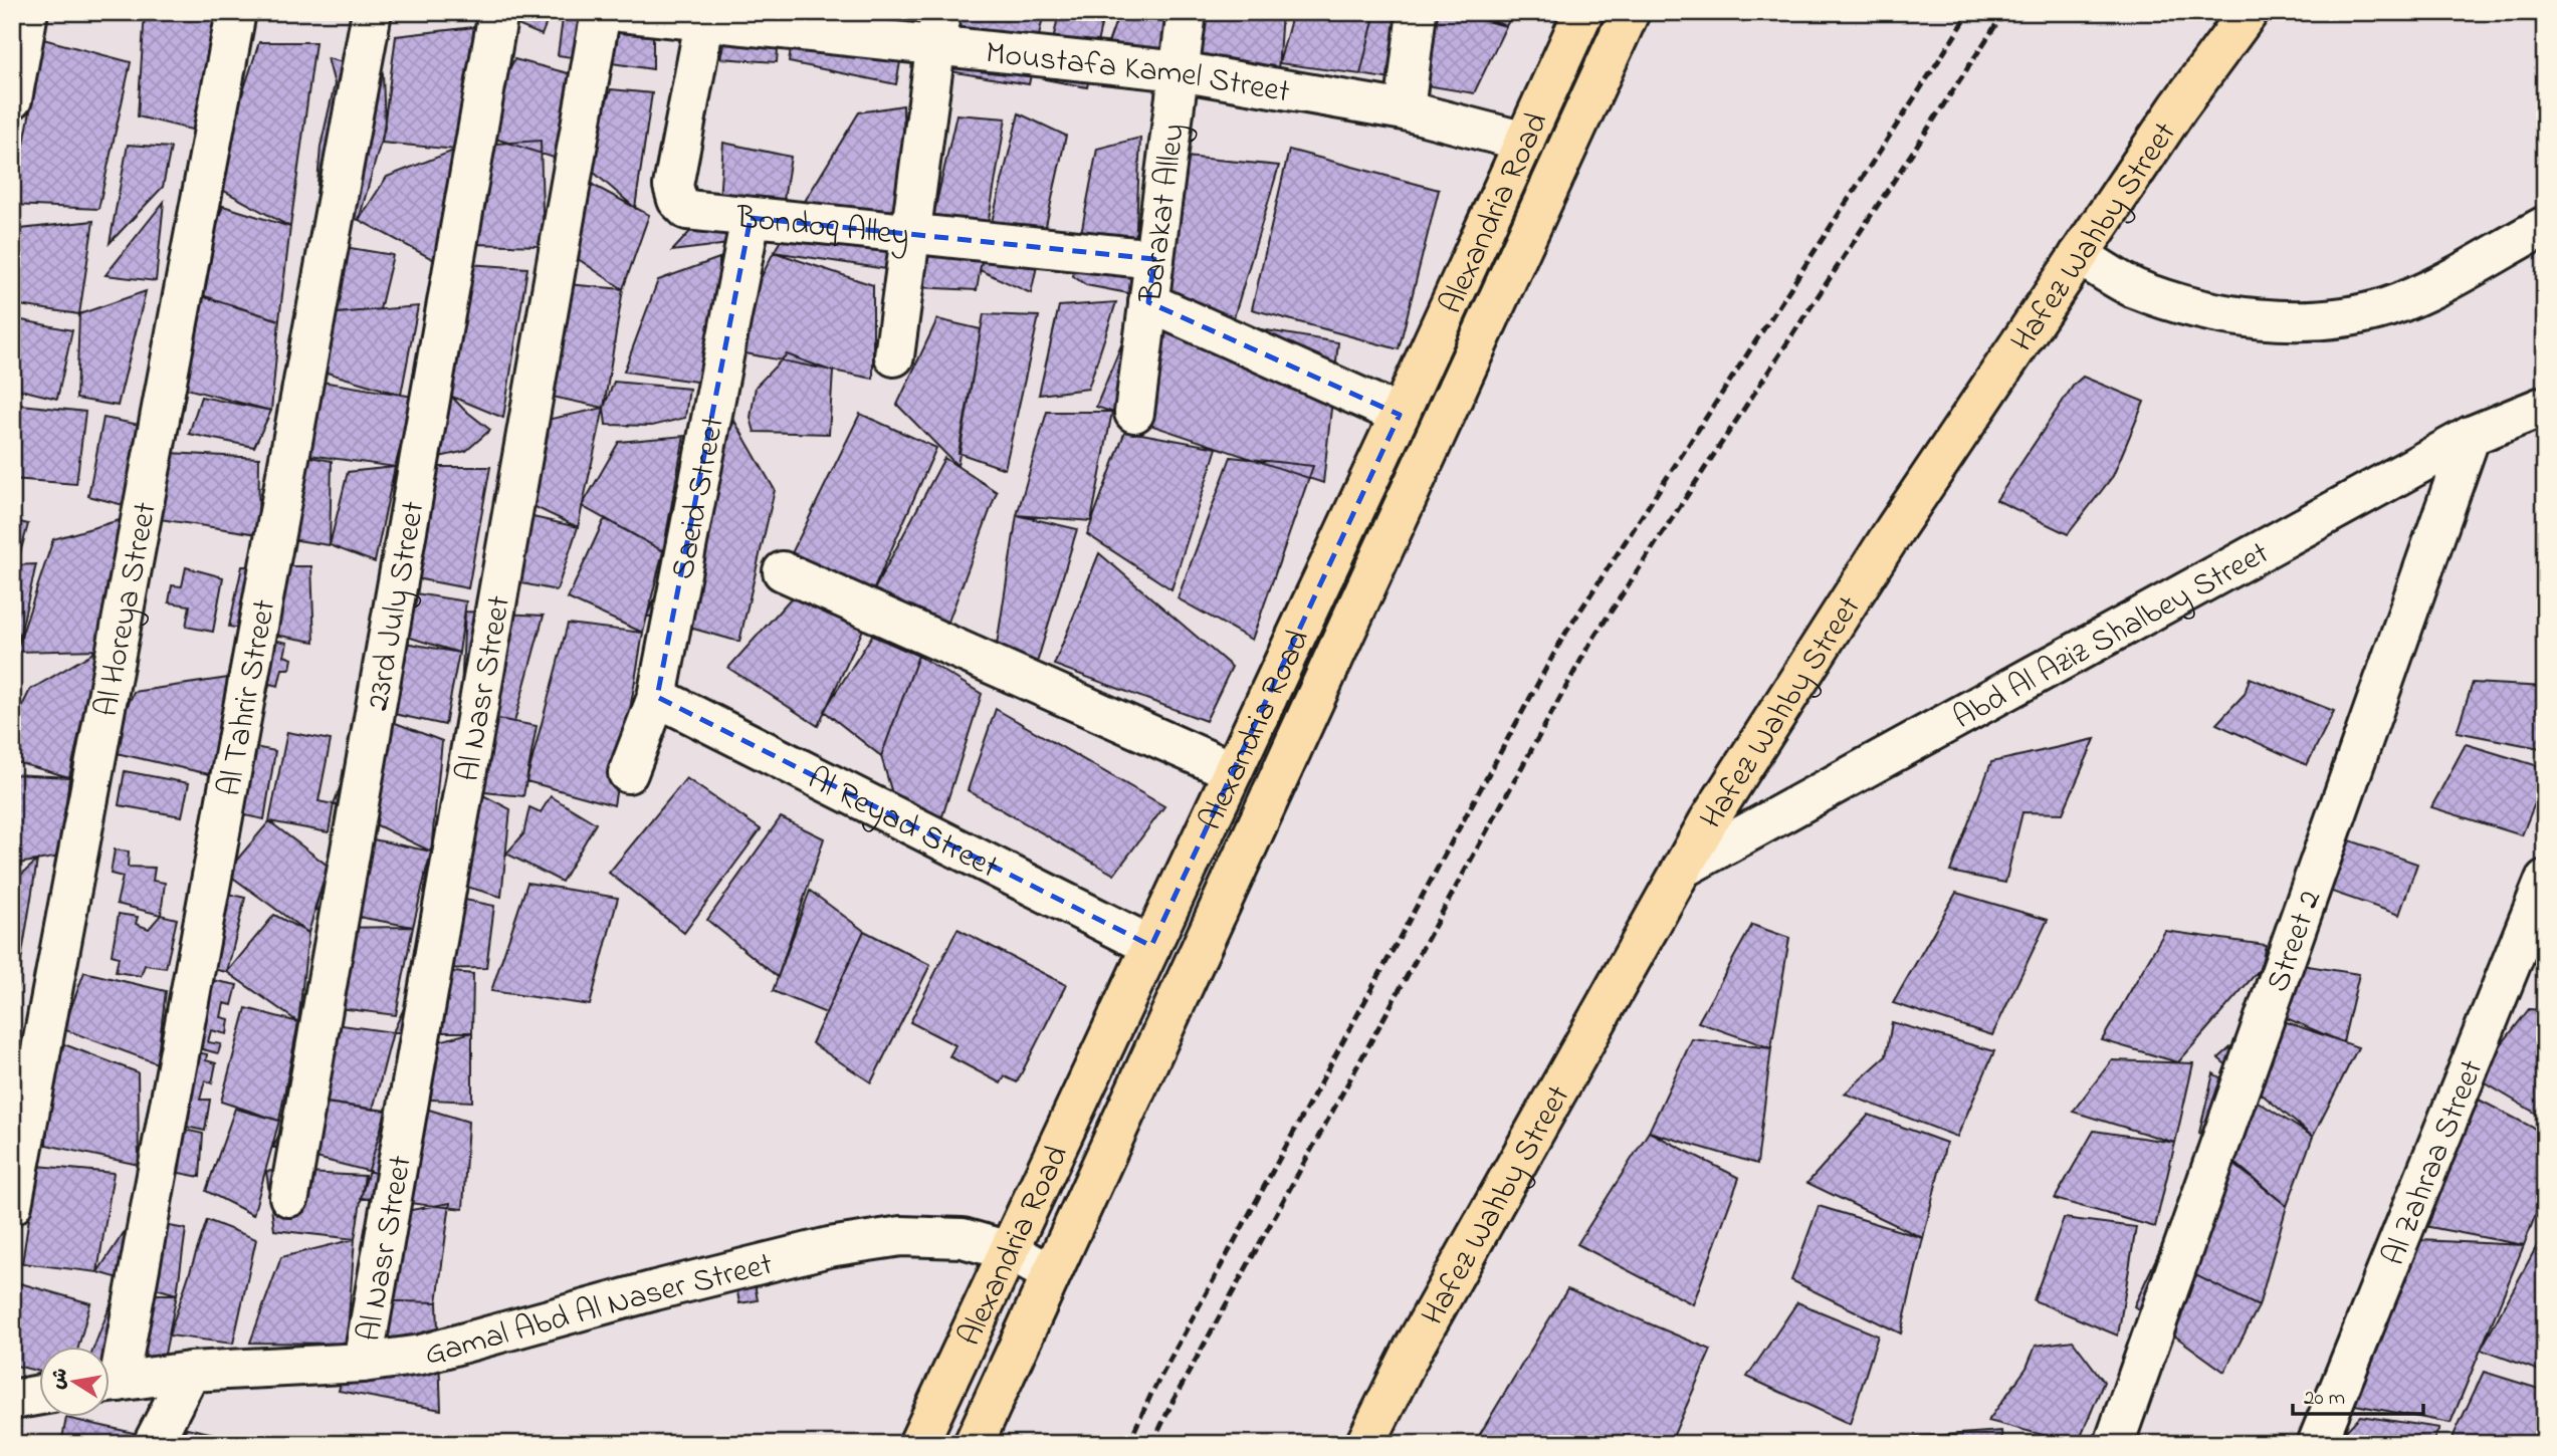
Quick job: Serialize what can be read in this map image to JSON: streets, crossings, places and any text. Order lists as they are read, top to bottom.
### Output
{
  "streets": {
    "main road": ["Alexandria Road", "Hafez Wahby Street"],
    "street": [
      "Moustafa Kamel Street",
      "Barakat Alley",
      "Bondoq Alley",
      "Saeid Street",
      "23rd July Street",
      "Al Horeya Street",
      "Abd Al Aziz Shalbey Street",
      "Al Nasr Street",
      "Al Tahrir Street",
      "Al Reyad Street",
      "Street 2",
      "Al Zahraa Street",
      "Gamal Abd Al Naser Street"
    ]
  },
  "crossings": [
    ["Moustafa Kamel Street", "Barakat Alley"],
    ["Moustafa Kamel Street", "Alexandria Road"],
    ["Moustafa Kamel Street", "Bondoq Alley"],
    ["Barakat Alley", "Bondoq Alley"],
    ["Alexandria Road", "Al Reyad Street"],
    ["Alexandria Road", "Gamal Abd Al Naser Street"],
    ["Bondoq Alley", "Saeid Street"],
    ["Hafez Wahby Street", "Abd Al Aziz Shalbey Street"],
    ["Saeid Street", "Al Reyad Street"],
    ["Abd Al Aziz Shalbey Street", "Street 2"],
    ["Al Nasr Street", "Gamal Abd Al Naser Street"]
  ],
  "scale_bar": "20 m",
  "north": "left"
}
